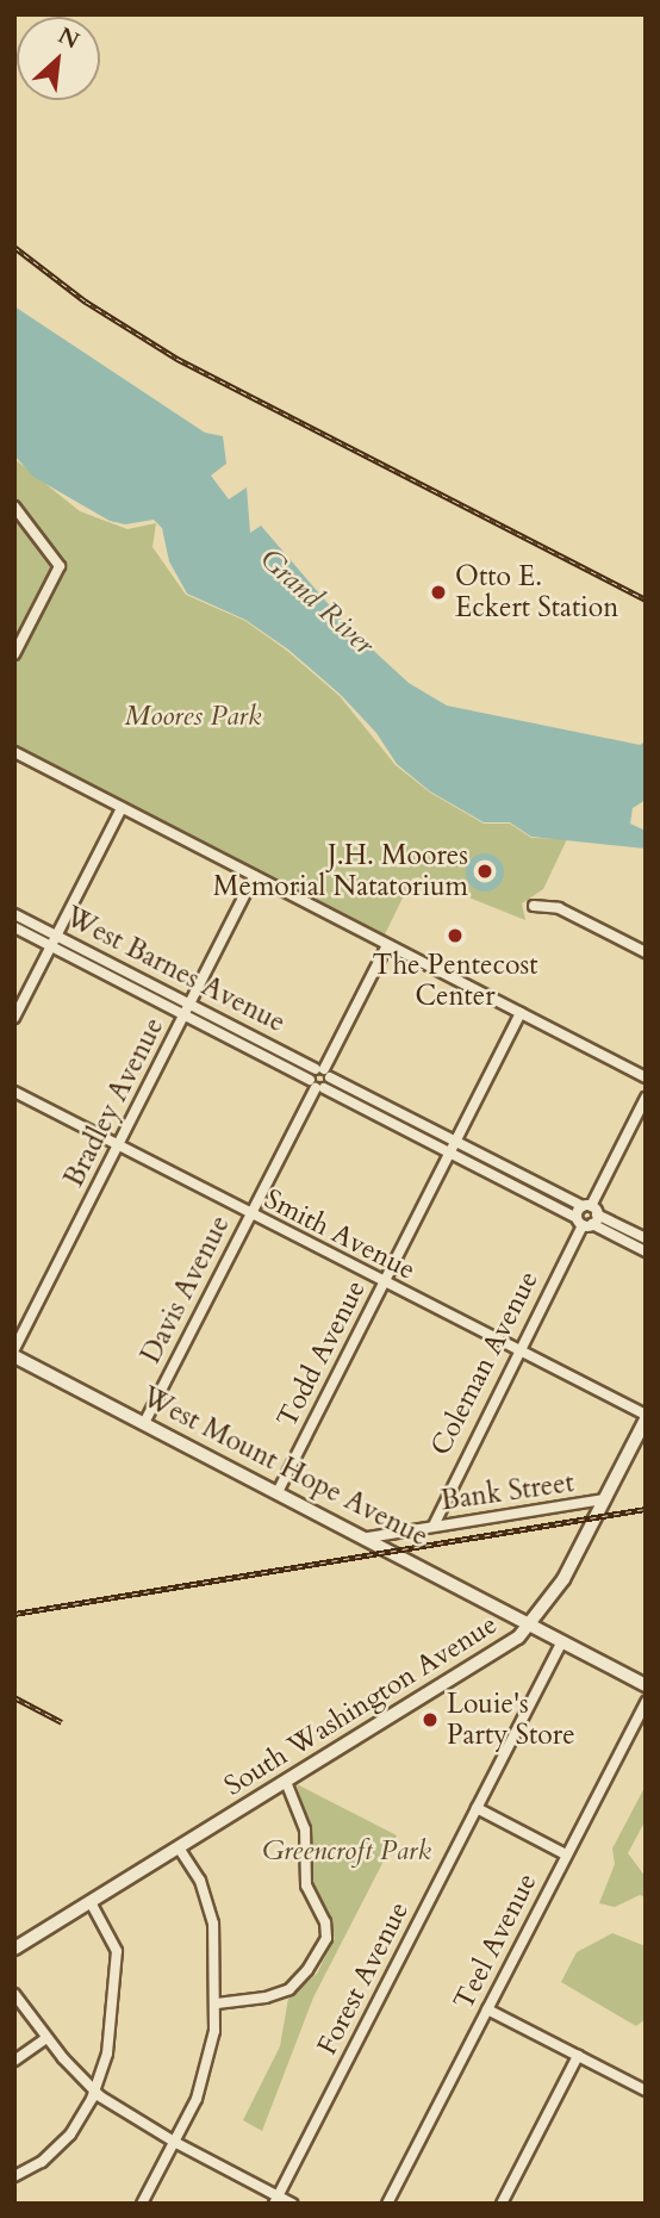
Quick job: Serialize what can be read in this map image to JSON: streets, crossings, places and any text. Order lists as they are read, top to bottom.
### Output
{
  "streets": {
    "street": [
      "West Barnes Avenue",
      "Bradley Avenue",
      "Smith Avenue",
      "Davis Avenue",
      "Todd Avenue",
      "Coleman Avenue",
      "West Mount Hope Avenue",
      "Bank Street",
      "South Washington Avenue",
      "Teel Avenue",
      "Forest Avenue"
    ]
  },
  "crossings": [
    ["West Barnes Avenue", "Bradley Avenue"],
    ["West Barnes Avenue", "Davis Avenue"],
    ["West Barnes Avenue", "Todd Avenue"],
    ["West Barnes Avenue", "Coleman Avenue"],
    ["Bradley Avenue", "Smith Avenue"],
    ["Smith Avenue", "Davis Avenue"],
    ["Smith Avenue", "Todd Avenue"],
    ["Smith Avenue", "Coleman Avenue"],
    ["Smith Avenue", "South Washington Avenue"],
    ["Davis Avenue", "West Mount Hope Avenue"],
    ["Todd Avenue", "West Mount Hope Avenue"],
    ["Coleman Avenue", "Bank Street"],
    ["West Mount Hope Avenue", "Bank Street"],
    ["West Mount Hope Avenue", "South Washington Avenue"],
    ["West Mount Hope Avenue", "Forest Avenue"],
    ["Bank Street", "South Washington Avenue"]
  ],
  "water": ["Grand River"],
  "parks": ["Moores Park", "Greencroft Park"],
  "places": [
    "Otto E. Eckert Station",
    "J.H. Moores Memorial Natatorium",
    "The Pentecost Center",
    "Louie's Party Store"
  ],
  "north": "top right"
}
